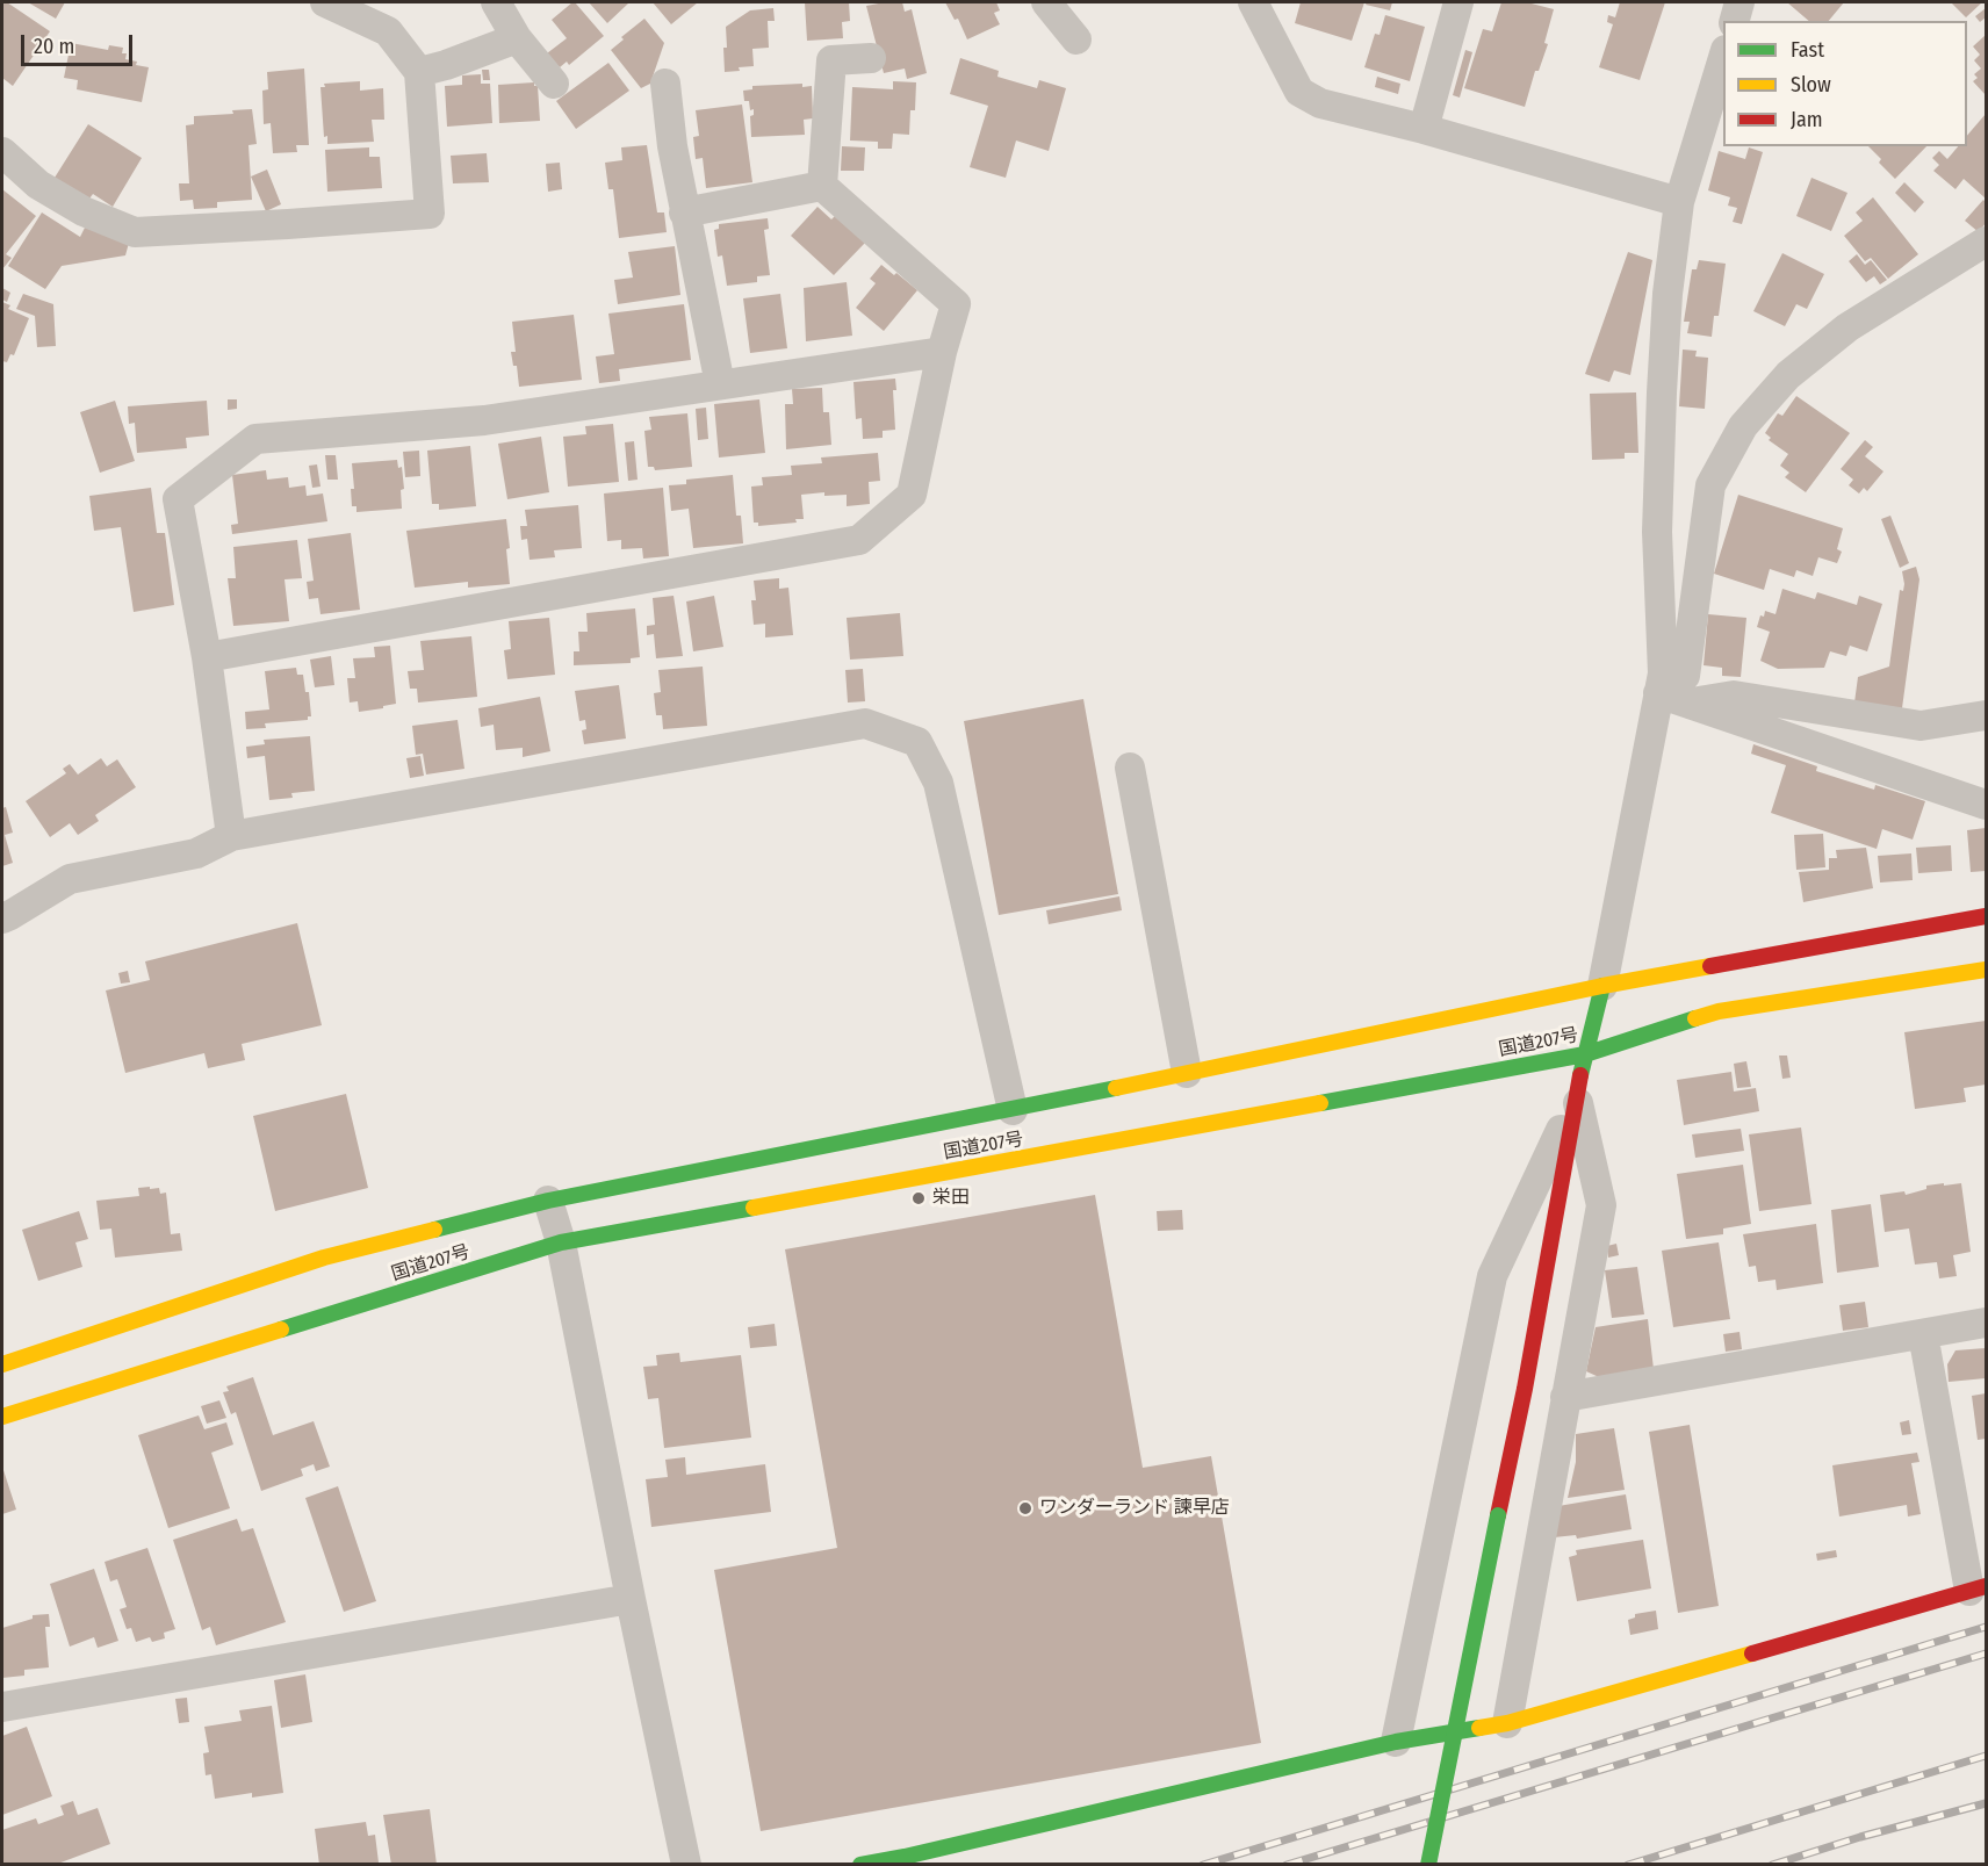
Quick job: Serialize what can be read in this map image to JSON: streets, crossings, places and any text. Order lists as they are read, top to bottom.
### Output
{
  "streets": {
    "street": ["国道207号"]
  },
  "places": ["栄田", "ワンダーランド 諫早店"],
  "legend": ["Fast", "Slow", "Jam"],
  "scale_bar": "20 m"
}
